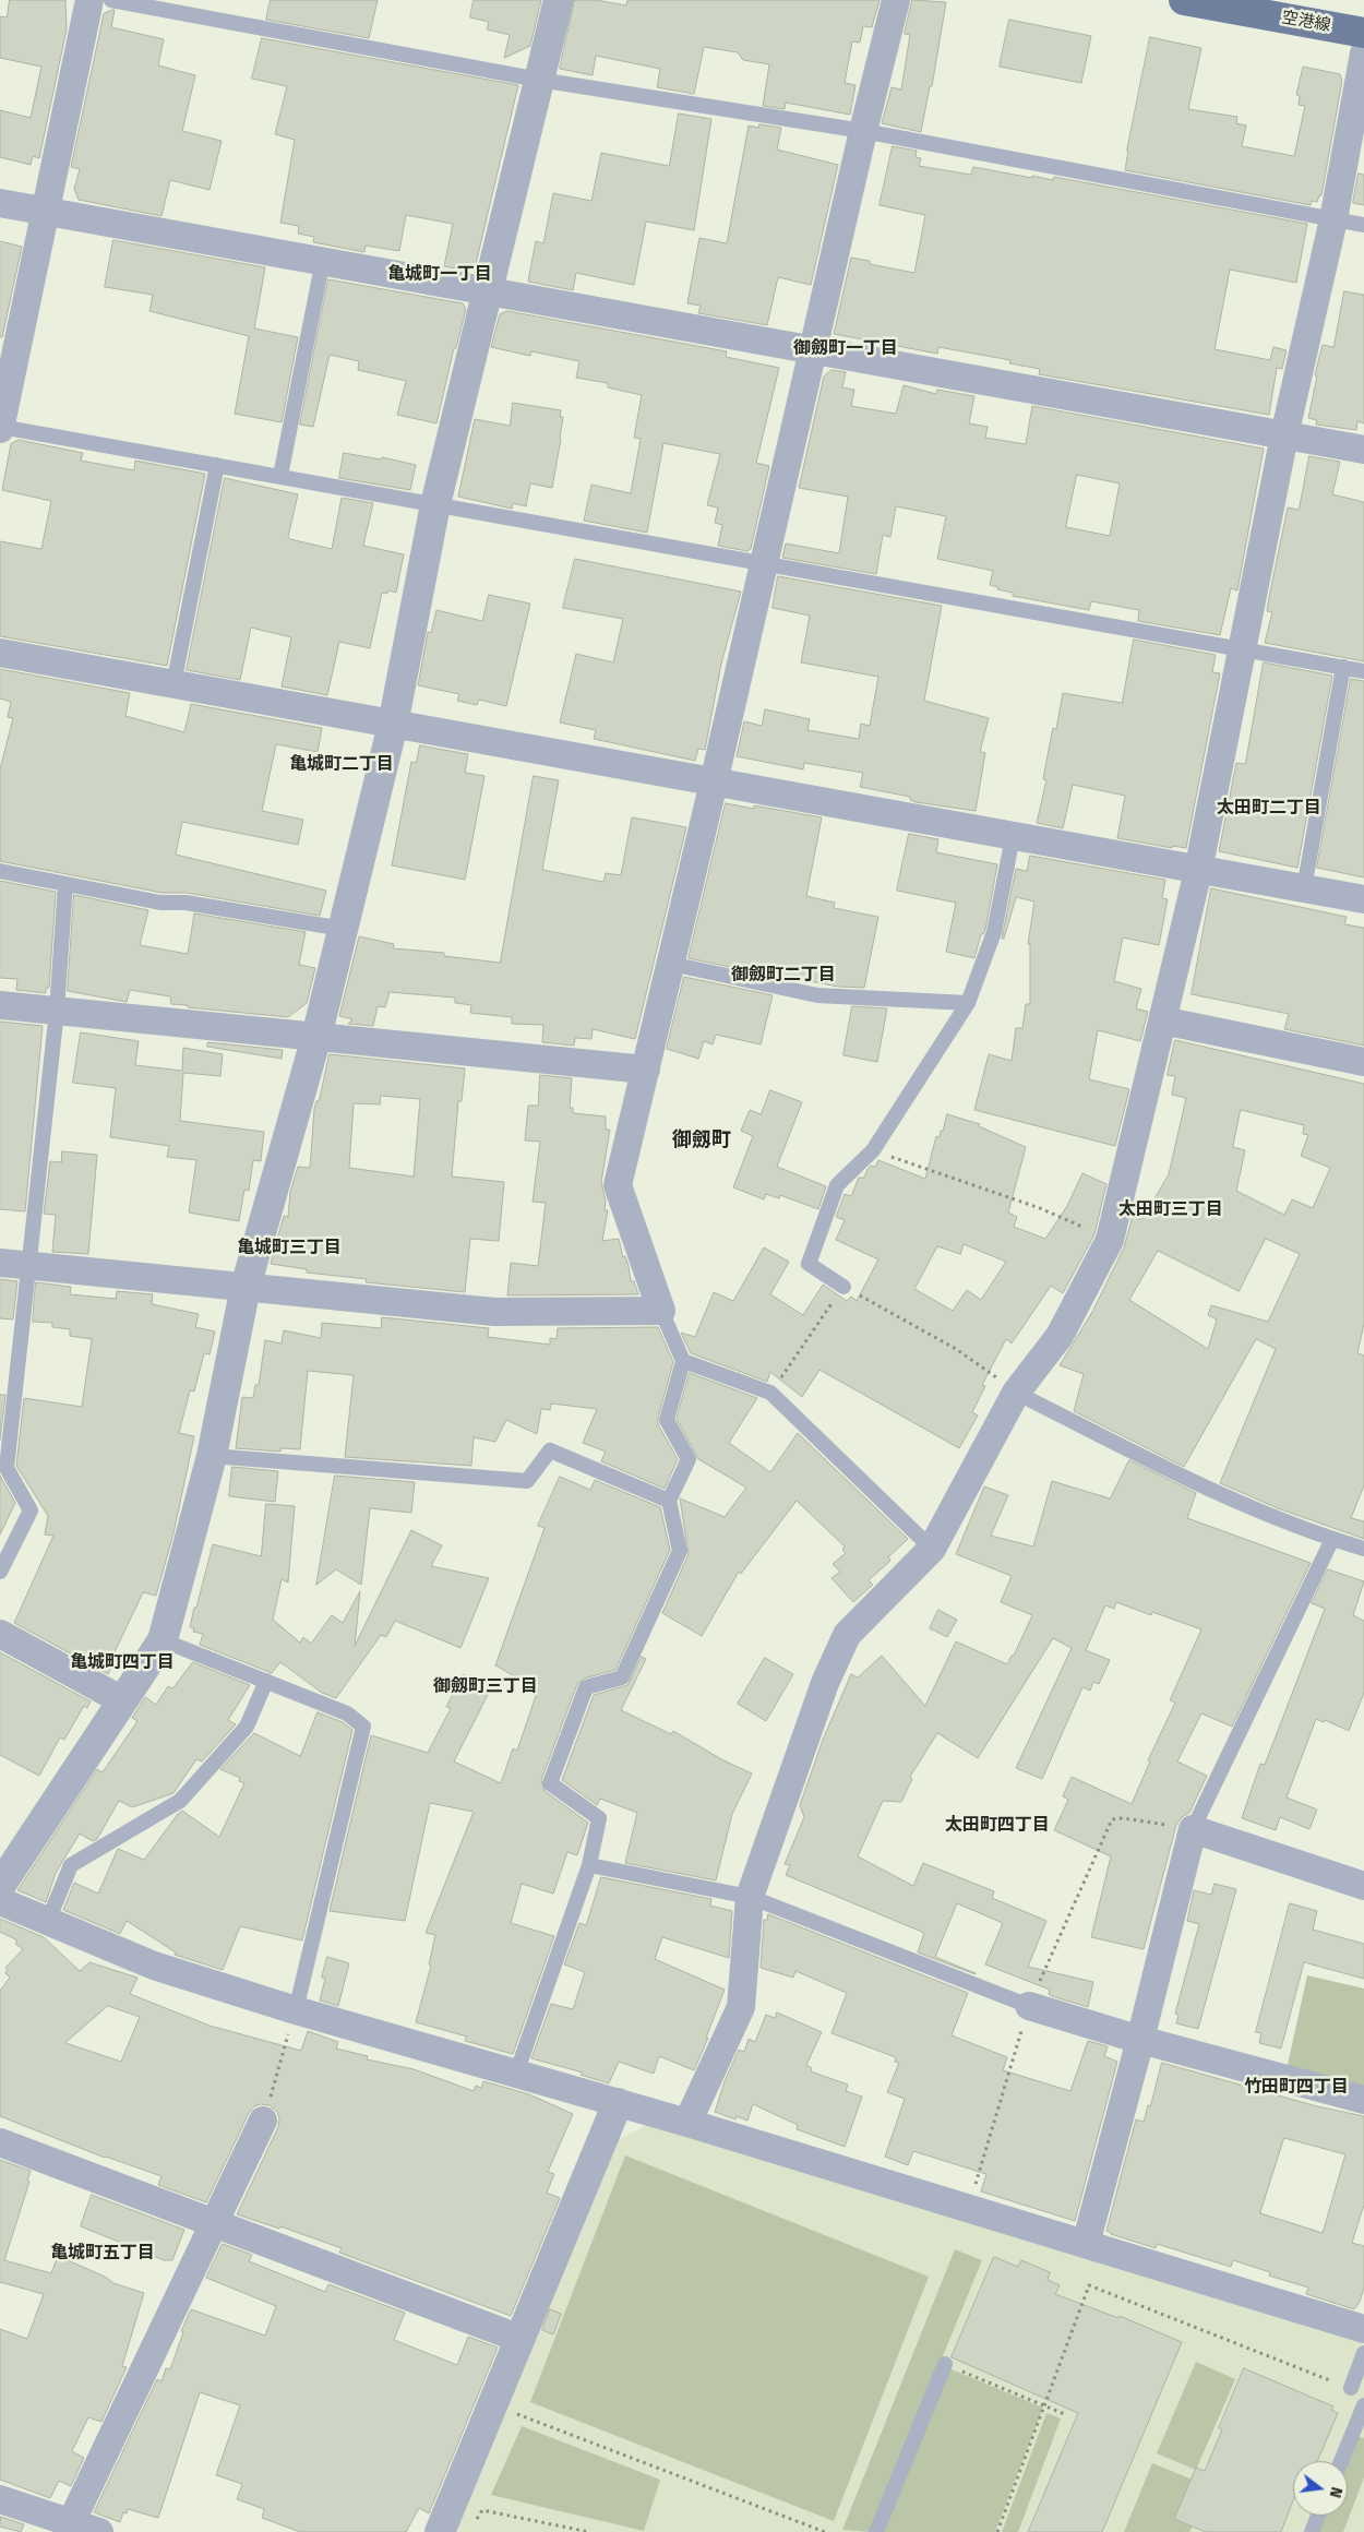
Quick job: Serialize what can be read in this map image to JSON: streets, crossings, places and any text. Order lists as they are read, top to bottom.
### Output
{
  "streets": {
    "main road": ["空港線"]
  },
  "districts": [
    "亀城町一丁目",
    "御劔町一丁目",
    "亀城町二丁目",
    "太田町二丁目",
    "御劔町二丁目",
    "御劔町",
    "太田町三丁目",
    "亀城町三丁目",
    "亀城町四丁目",
    "御劔町三丁目",
    "太田町四丁目",
    "竹田町四丁目",
    "亀城町五丁目"
  ],
  "north": "right"
}
